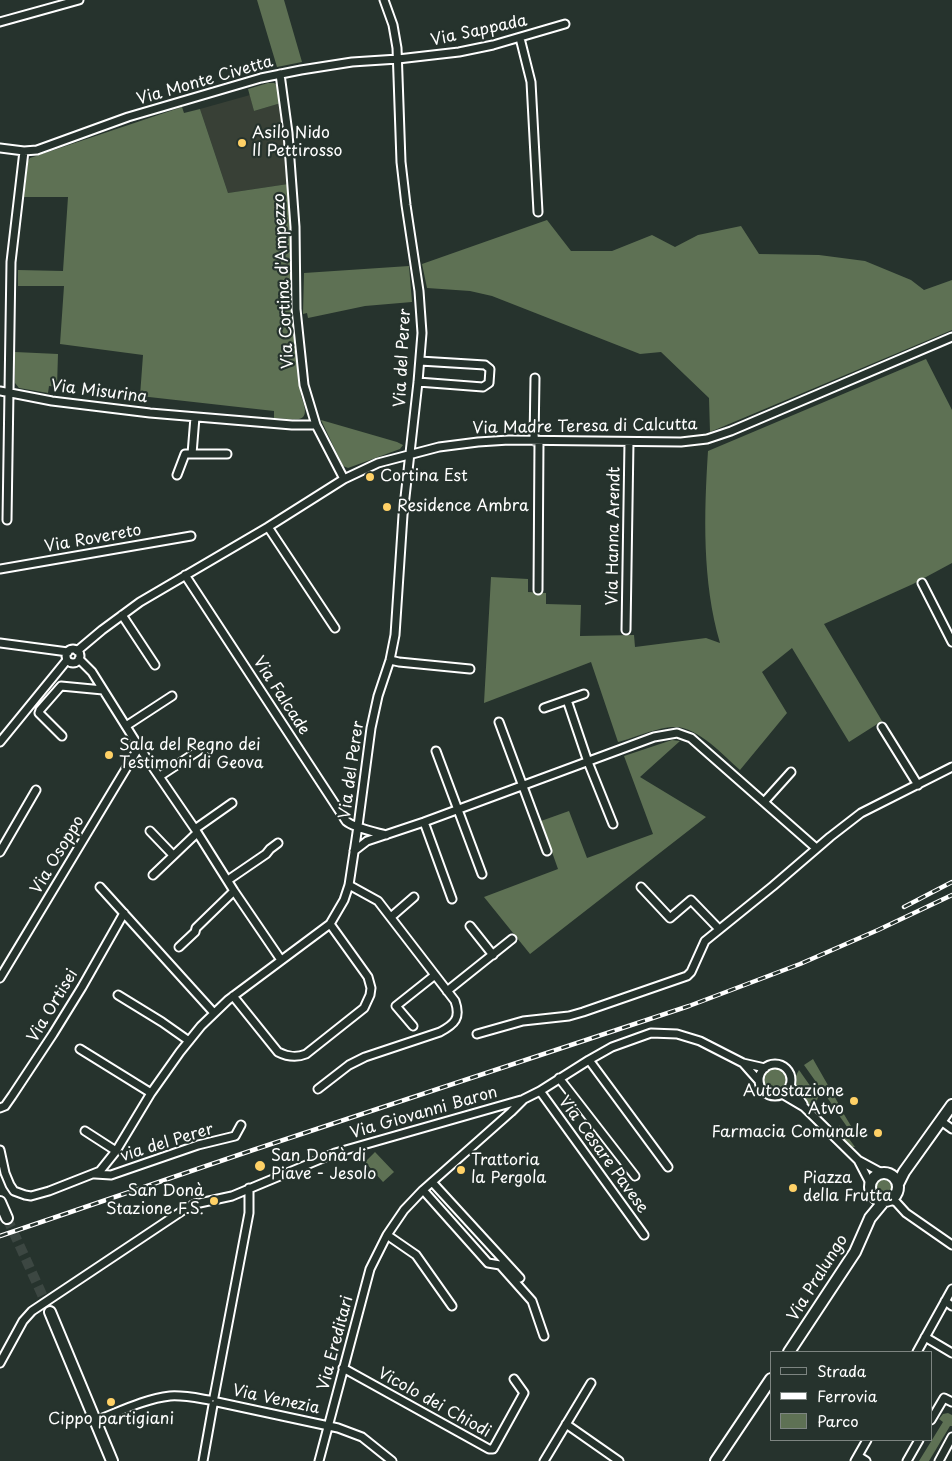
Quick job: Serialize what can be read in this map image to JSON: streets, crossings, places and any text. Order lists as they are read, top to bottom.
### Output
{
  "streets": {
    "street": [
      "Via Sappada",
      "Via Monte Civetta",
      "Via Cortina d'Ampezzo",
      "Via del Perer",
      "Via Misurina",
      "Via Madre Teresa di Calcutta",
      "Via Hanna Arendt",
      "Via Rovereto",
      "Via Falcade",
      "Via Osoppo",
      "Via Ortisei",
      "Via Giovanni Baron",
      "via del Perer",
      "Via Cesare Pavese",
      "Via Pralungo",
      "Via Ereditari",
      "Via Venezia",
      "Vicolo dei Chiodi"
    ]
  },
  "crossings": [
    ["Via Sappada", "Via Monte Civetta"],
    ["Via Sappada", "Via del Perer"],
    ["Via Monte Civetta", "Via Cortina d'Ampezzo"],
    ["Via Monte Civetta", "Via del Perer"],
    ["Via Cortina d'Ampezzo", "Via Misurina"],
    ["Via del Perer", "Via Madre Teresa di Calcutta"],
    ["Via del Perer", "Via Falcade"],
    ["Via del Perer", "via del Perer"],
    ["Via Madre Teresa di Calcutta", "Via Hanna Arendt"],
    ["Via Giovanni Baron", "Via Ereditari"],
    ["Via Cesare Pavese", "Via Ereditari"],
    ["Via Pralungo", "Via Ereditari"],
    ["Via Ereditari", "Via Venezia"],
    ["Via Ereditari", "Vicolo dei Chiodi"]
  ],
  "places": [
    "Asilo Nido Il Pettirosso",
    "Cortina Est",
    "Residence Ambra",
    "Sala del Regno dei Testimoni di Geova",
    "Autostazione Atvo",
    "Farmacia Comunale",
    "San Donà di Piave - Jesolo",
    "Trattoria la Pergola",
    "Piazza della Frutta",
    "San Donà Stazione F.S.",
    "Cippo partigiani"
  ],
  "legend": ["Strada", "Ferrovia", "Parco"]
}
